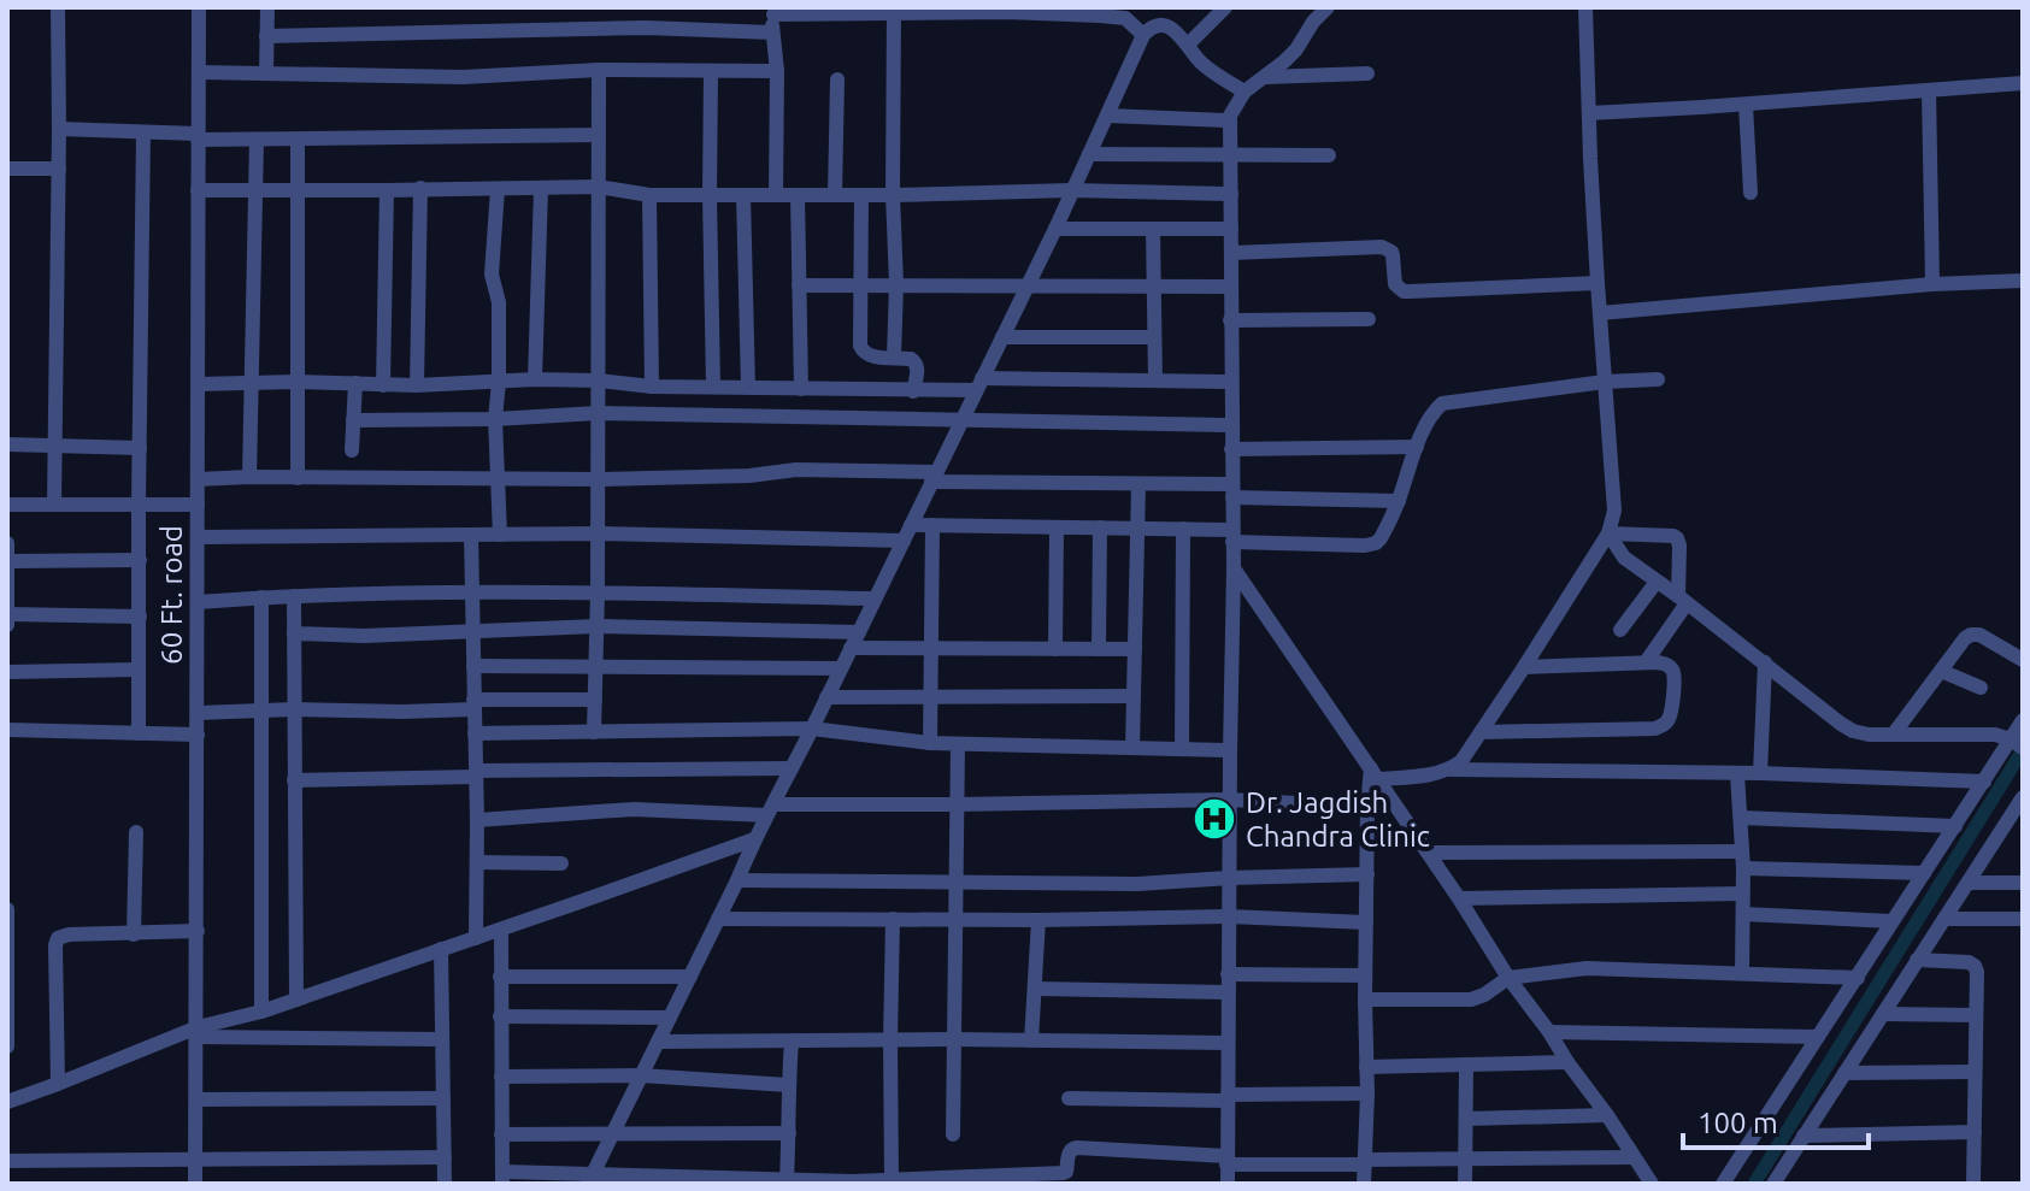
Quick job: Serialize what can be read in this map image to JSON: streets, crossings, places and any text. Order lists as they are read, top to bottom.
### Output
{
  "streets": {
    "street": ["60 Ft. road"]
  },
  "places": {
    "hospital": ["Dr. Jagdish Chandra Clinic"]
  },
  "scale_bar": "100 m"
}
